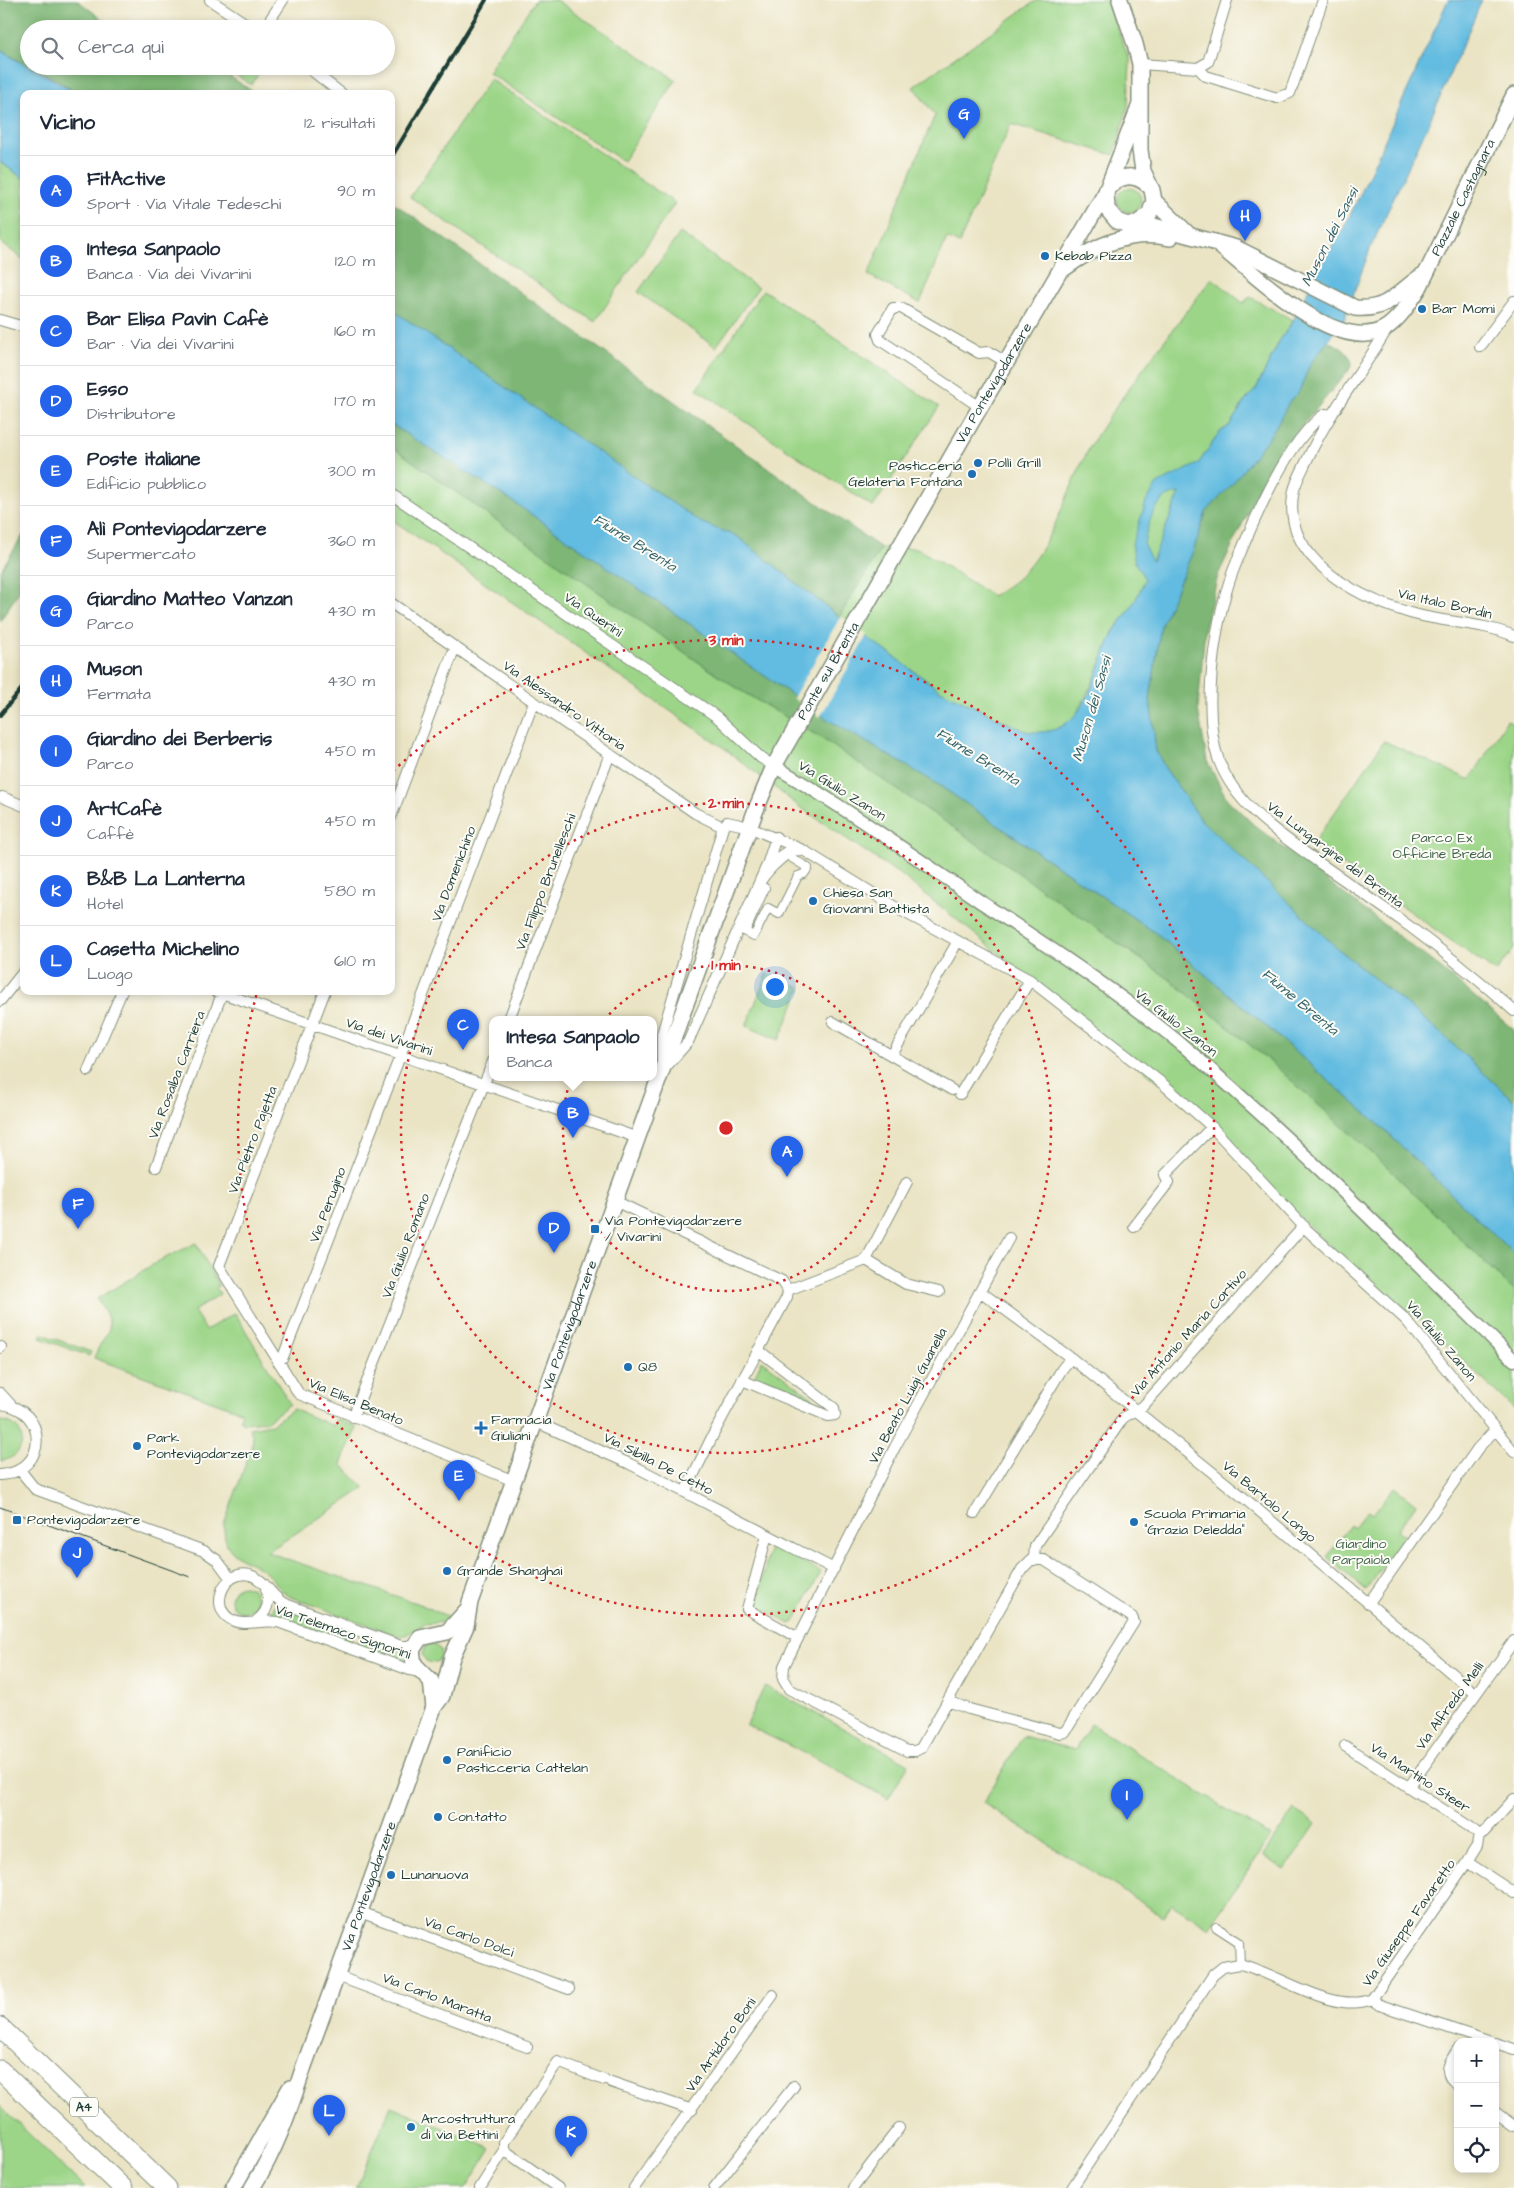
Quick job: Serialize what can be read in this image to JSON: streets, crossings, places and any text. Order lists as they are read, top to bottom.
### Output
{
  "streets": {
    "highway": ["A4"],
    "main road": ["Piazzale Castagnara", "Via Pontevigodarzere", "Ponte sul Brenta"],
    "street": [
      "Via Italo Bordin",
      "Via Querini",
      "Via Alessandro Vittoria",
      "Via Giulio Zanon",
      "Via Lungargine del Brenta",
      "Via Domenichino",
      "Via Filippo Brunelleschi",
      "Via dei Vivarini",
      "Via Rosalba Carriera",
      "Via Pietro Pajetta",
      "Via Perugino",
      "Via Giulio Romano",
      "Via Antonio Maria Cortivo",
      "Via Beato Luigi Guanella",
      "Via Elisa Benato",
      "Via Sibilla De Cetto",
      "Via Bartolo Longo",
      "Via Telemaco Signorini",
      "Via Alfredo Melli",
      "Via Martino Steer",
      "Via Giuseppe Favaretto",
      "Via Carlo Dolci",
      "Via Carlo Maratta",
      "Via Artidoro Boni"
    ]
  },
  "crossings": [
    ["Piazzale Castagnara", "Via Pontevigodarzere"],
    ["Piazzale Castagnara", "Via Italo Bordin"],
    ["Via Pontevigodarzere", "Via Querini"],
    ["Via Pontevigodarzere", "Ponte sul Brenta"],
    ["Via Pontevigodarzere", "Via Alessandro Vittoria"],
    ["Via Pontevigodarzere", "Via Giulio Zanon"],
    ["Via Pontevigodarzere", "Via dei Vivarini"],
    ["Via Pontevigodarzere", "Via Elisa Benato"],
    ["Via Pontevigodarzere", "Via Sibilla De Cetto"],
    ["Via Pontevigodarzere", "Via Telemaco Signorini"],
    ["Via Pontevigodarzere", "Via Carlo Dolci"],
    ["Via Pontevigodarzere", "Via Carlo Maratta"],
    ["Via Italo Bordin", "Via Lungargine del Brenta"],
    ["Via Querini", "Ponte sul Brenta"],
    ["Via Querini", "Via Giulio Zanon"],
    ["Ponte sul Brenta", "Via Giulio Zanon"],
    ["Via Alessandro Vittoria", "Via Domenichino"],
    ["Via Alessandro Vittoria", "Via Filippo Brunelleschi"],
    ["Via Giulio Zanon", "Via Antonio Maria Cortivo"],
    ["Via Domenichino", "Via dei Vivarini"],
    ["Via Domenichino", "Via Perugino"],
    ["Via dei Vivarini", "Via Pietro Pajetta"],
    ["Via dei Vivarini", "Via Perugino"],
    ["Via dei Vivarini", "Via Giulio Romano"],
    ["Via Pietro Pajetta", "Via Elisa Benato"],
    ["Via Perugino", "Via Elisa Benato"],
    ["Via Giulio Romano", "Via Elisa Benato"],
    ["Via Antonio Maria Cortivo", "Via Bartolo Longo"],
    ["Via Beato Luigi Guanella", "Via Sibilla De Cetto"],
    ["Via Beato Luigi Guanella", "Via Bartolo Longo"],
    ["Via Bartolo Longo", "Via Alfredo Melli"],
    ["Via Alfredo Melli", "Via Martino Steer"],
    ["Via Martino Steer", "Via Giuseppe Favaretto"]
  ],
  "water": ["Muson dei Sassi", "Fiume Brenta"],
  "parks": ["Parco Ex Officine Breda", "Giardino Parpaiola"],
  "places": {
    "other": [
      "Kebab Pizza",
      "Bar Momi",
      "Polli Grill",
      "Pasticceria Gelateria Fontana",
      "Chiesa San Giovanni Battista",
      "Q8",
      "Park Pontevigodarzere",
      "Scuola Primaria \"Grazia Deledda\"",
      "Grande Shanghai",
      "Panificio Pasticceria Cattelan",
      "Con.tatto",
      "Lunanuova",
      "Arcostruttura di via Bettini"
    ],
    "transit": ["Via Pontevigodarzere / Vivarini", "Pontevigodarzere"],
    "health": ["Farmacia Giuliani"]
  },
  "page": {
    "search": "Cerca qui",
    "heading": ["Vicino", "12 risultati"],
    "pins": [
      "G",
      "H",
      "C",
      "B",
      "A",
      "F",
      "D",
      "E",
      "J",
      "I",
      "L",
      "K"
    ],
    "list": [
      {
        "mark": "A",
        "name": "FitActive",
        "note": "Sport · Via Vitale Tedeschi",
        "value": "90 m"
      },
      {
        "mark": "B",
        "name": "Intesa Sanpaolo",
        "note": "Banca · Via dei Vivarini",
        "value": "120 m"
      },
      {
        "mark": "C",
        "name": "Bar Elisa Pavin Cafè",
        "note": "Bar · Via dei Vivarini",
        "value": "160 m"
      },
      {
        "mark": "D",
        "name": "Esso",
        "note": "Distributore",
        "value": "170 m"
      },
      {
        "mark": "E",
        "name": "Poste italiane",
        "note": "Edificio pubblico",
        "value": "300 m"
      },
      {
        "mark": "F",
        "name": "Alì Pontevigodarzere",
        "note": "Supermercato",
        "value": "360 m"
      },
      {
        "mark": "G",
        "name": "Giardino Matteo Vanzan",
        "note": "Parco",
        "value": "430 m"
      },
      {
        "mark": "H",
        "name": "Muson",
        "note": "Fermata",
        "value": "430 m"
      },
      {
        "mark": "I",
        "name": "Giardino dei Berberis",
        "note": "Parco",
        "value": "450 m"
      },
      {
        "mark": "J",
        "name": "ArtCafè",
        "note": "Caffè",
        "value": "450 m"
      },
      {
        "mark": "K",
        "name": "B&B La Lanterna",
        "note": "Hotel",
        "value": "580 m"
      },
      {
        "mark": "L",
        "name": "Casetta Michelino",
        "note": "Luogo",
        "value": "610 m"
      }
    ],
    "popup": ["Intesa Sanpaolo", "Banca"],
    "map_buttons": ["+", "−"]
  },
  "rings": ["3 min", "2 min", "1 min"]
}
